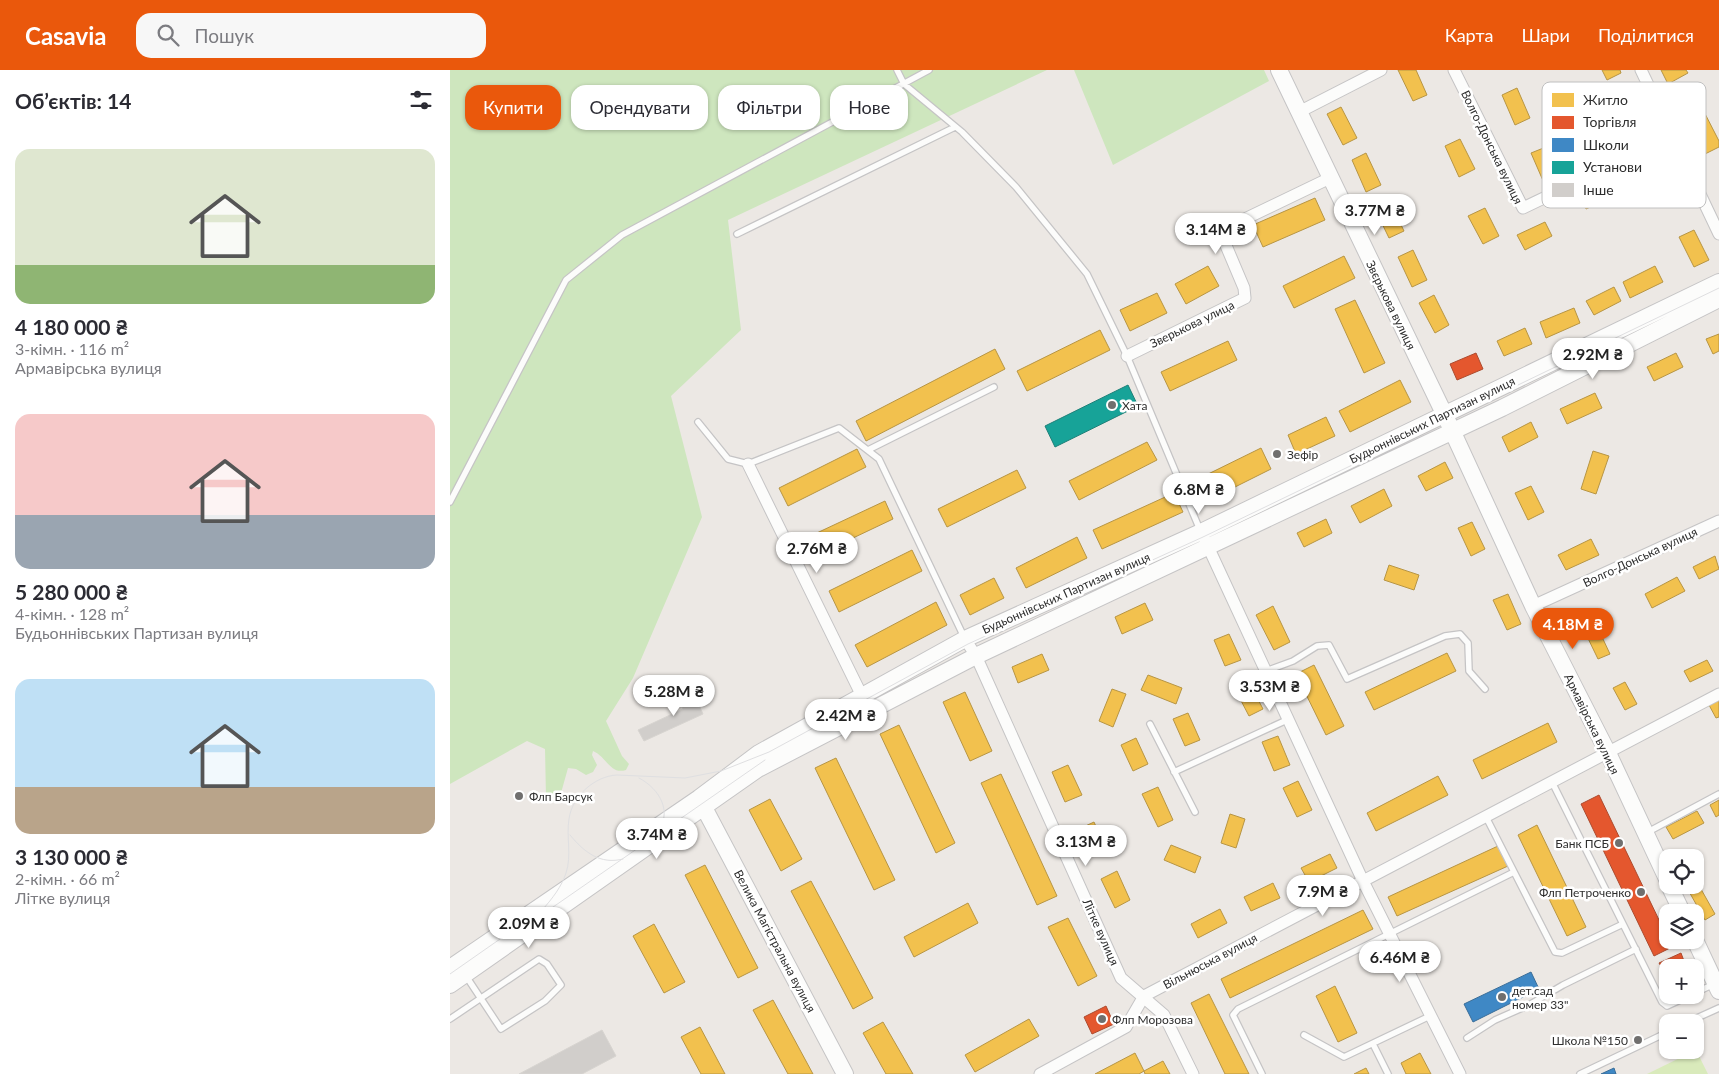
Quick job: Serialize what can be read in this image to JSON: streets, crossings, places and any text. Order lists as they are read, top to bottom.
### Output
{
  "streets": {
    "main road": [
      "Звєрькова вулиця",
      "Будьоннівських Партизан вулиця",
      "Армавірська вулиця",
      "Велика Магістральна вулиця"
    ],
    "street": [
      "Волго-Донська вулиця",
      "Зверькова улица",
      "Літке вулиця",
      "Вільнюська вулиця"
    ]
  },
  "crossings": [
    ["Волго-Донська вулиця", "Армавірська вулиця"],
    ["Звєрькова вулиця", "Зверькова улица"],
    ["Звєрькова вулиця", "Будьоннівських Партизан вулиця"],
    ["Звєрькова вулиця", "Армавірська вулиця"],
    ["Будьоннівських Партизан вулиця", "Армавірська вулиця"],
    ["Будьоннівських Партизан вулиця", "Літке вулиця"],
    ["Будьоннівських Партизан вулиця", "Велика Магістральна вулиця"],
    ["Армавірська вулиця", "Вільнюська вулиця"],
    ["Літке вулиця", "Вільнюська вулиця"]
  ],
  "places": [
    "Хата",
    "Зефір",
    "Флп Барсук",
    "Банк ПСБ",
    "Флп Петроченко",
    "дет.сад номер 33\"",
    "Флп Морозова",
    "Школа №150"
  ],
  "legend": [
    "Житло",
    "Торгівля",
    "Школи",
    "Установи",
    "Інше"
  ],
  "page": {
    "header": "Casavia",
    "search": "Пошук",
    "nav": ["Карта", "Шари", "Поділитися"],
    "heading": "Об’єктів: 14",
    "chip": [
      "Купити",
      "Орендувати",
      "Фільтри",
      "Нове"
    ],
    "list": [
      {
        "name": "4 180 000 ₴",
        "note": "3-кімн. · 116 m² · Армавірська вулиця"
      },
      {
        "name": "5 280 000 ₴",
        "note": "4-кімн. · 128 m² · Будьоннівських Партизан вулиця"
      },
      {
        "name": "3 130 000 ₴",
        "note": "2-кімн. · 66 m² · Літке вулиця"
      }
    ],
    "price": [
      "3.77M ₴",
      "3.14M ₴",
      "2.92M ₴",
      "6.8M ₴",
      "2.76M ₴",
      "4.18M ₴",
      "3.53M ₴",
      "5.28M ₴",
      "2.42M ₴",
      "3.74M ₴",
      "3.13M ₴",
      "7.9M ₴",
      "2.09M ₴",
      "6.46M ₴"
    ],
    "map_buttons": ["+", "−"]
  }
}
